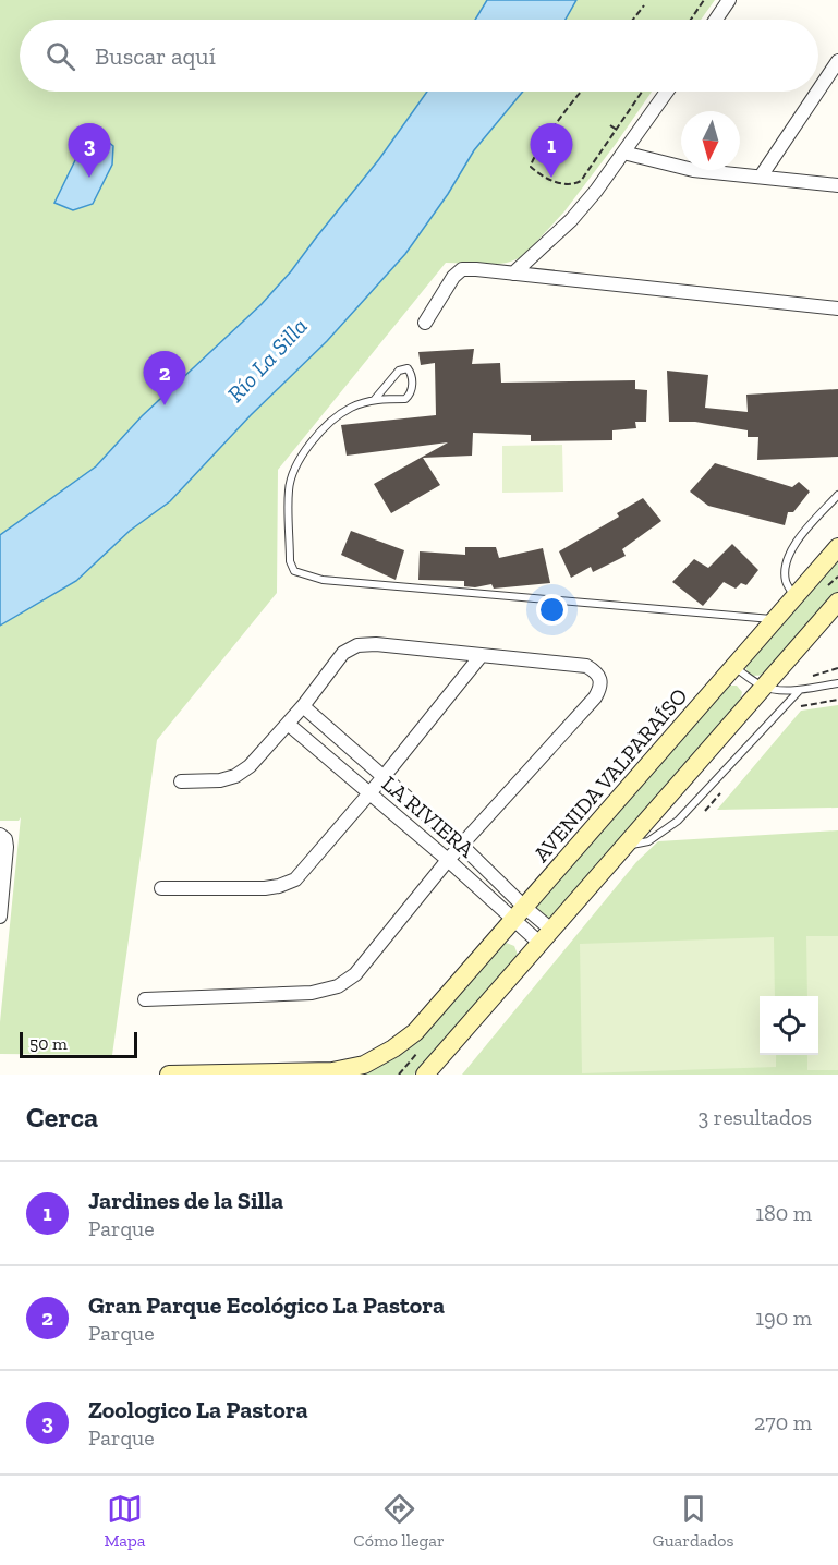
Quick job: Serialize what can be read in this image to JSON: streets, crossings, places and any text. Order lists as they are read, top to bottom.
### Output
{
  "streets": {
    "main road": ["AVENIDA VALPARAÍSO"],
    "street": ["LA RIVIERA"]
  },
  "crossings": [
    ["AVENIDA VALPARAÍSO", "LA RIVIERA"]
  ],
  "water": ["Río La Silla"],
  "scale_bar": "50 m",
  "north": "bottom",
  "page": {
    "search": "Buscar aquí",
    "pins": ["1", "3", "2"],
    "scale": "50 m",
    "heading": ["Cerca", "3 resultados"],
    "list": [
      {
        "mark": "1",
        "name": "Jardines de la Silla",
        "note": "Parque",
        "value": "180 m"
      },
      {
        "mark": "2",
        "name": "Gran Parque Ecológico La Pastora",
        "note": "Parque",
        "value": "190 m"
      },
      {
        "mark": "3",
        "name": "Zoologico La Pastora",
        "note": "Parque",
        "value": "270 m"
      }
    ],
    "nav": ["Mapa", "Cómo llegar", "Guardados"]
  }
}
